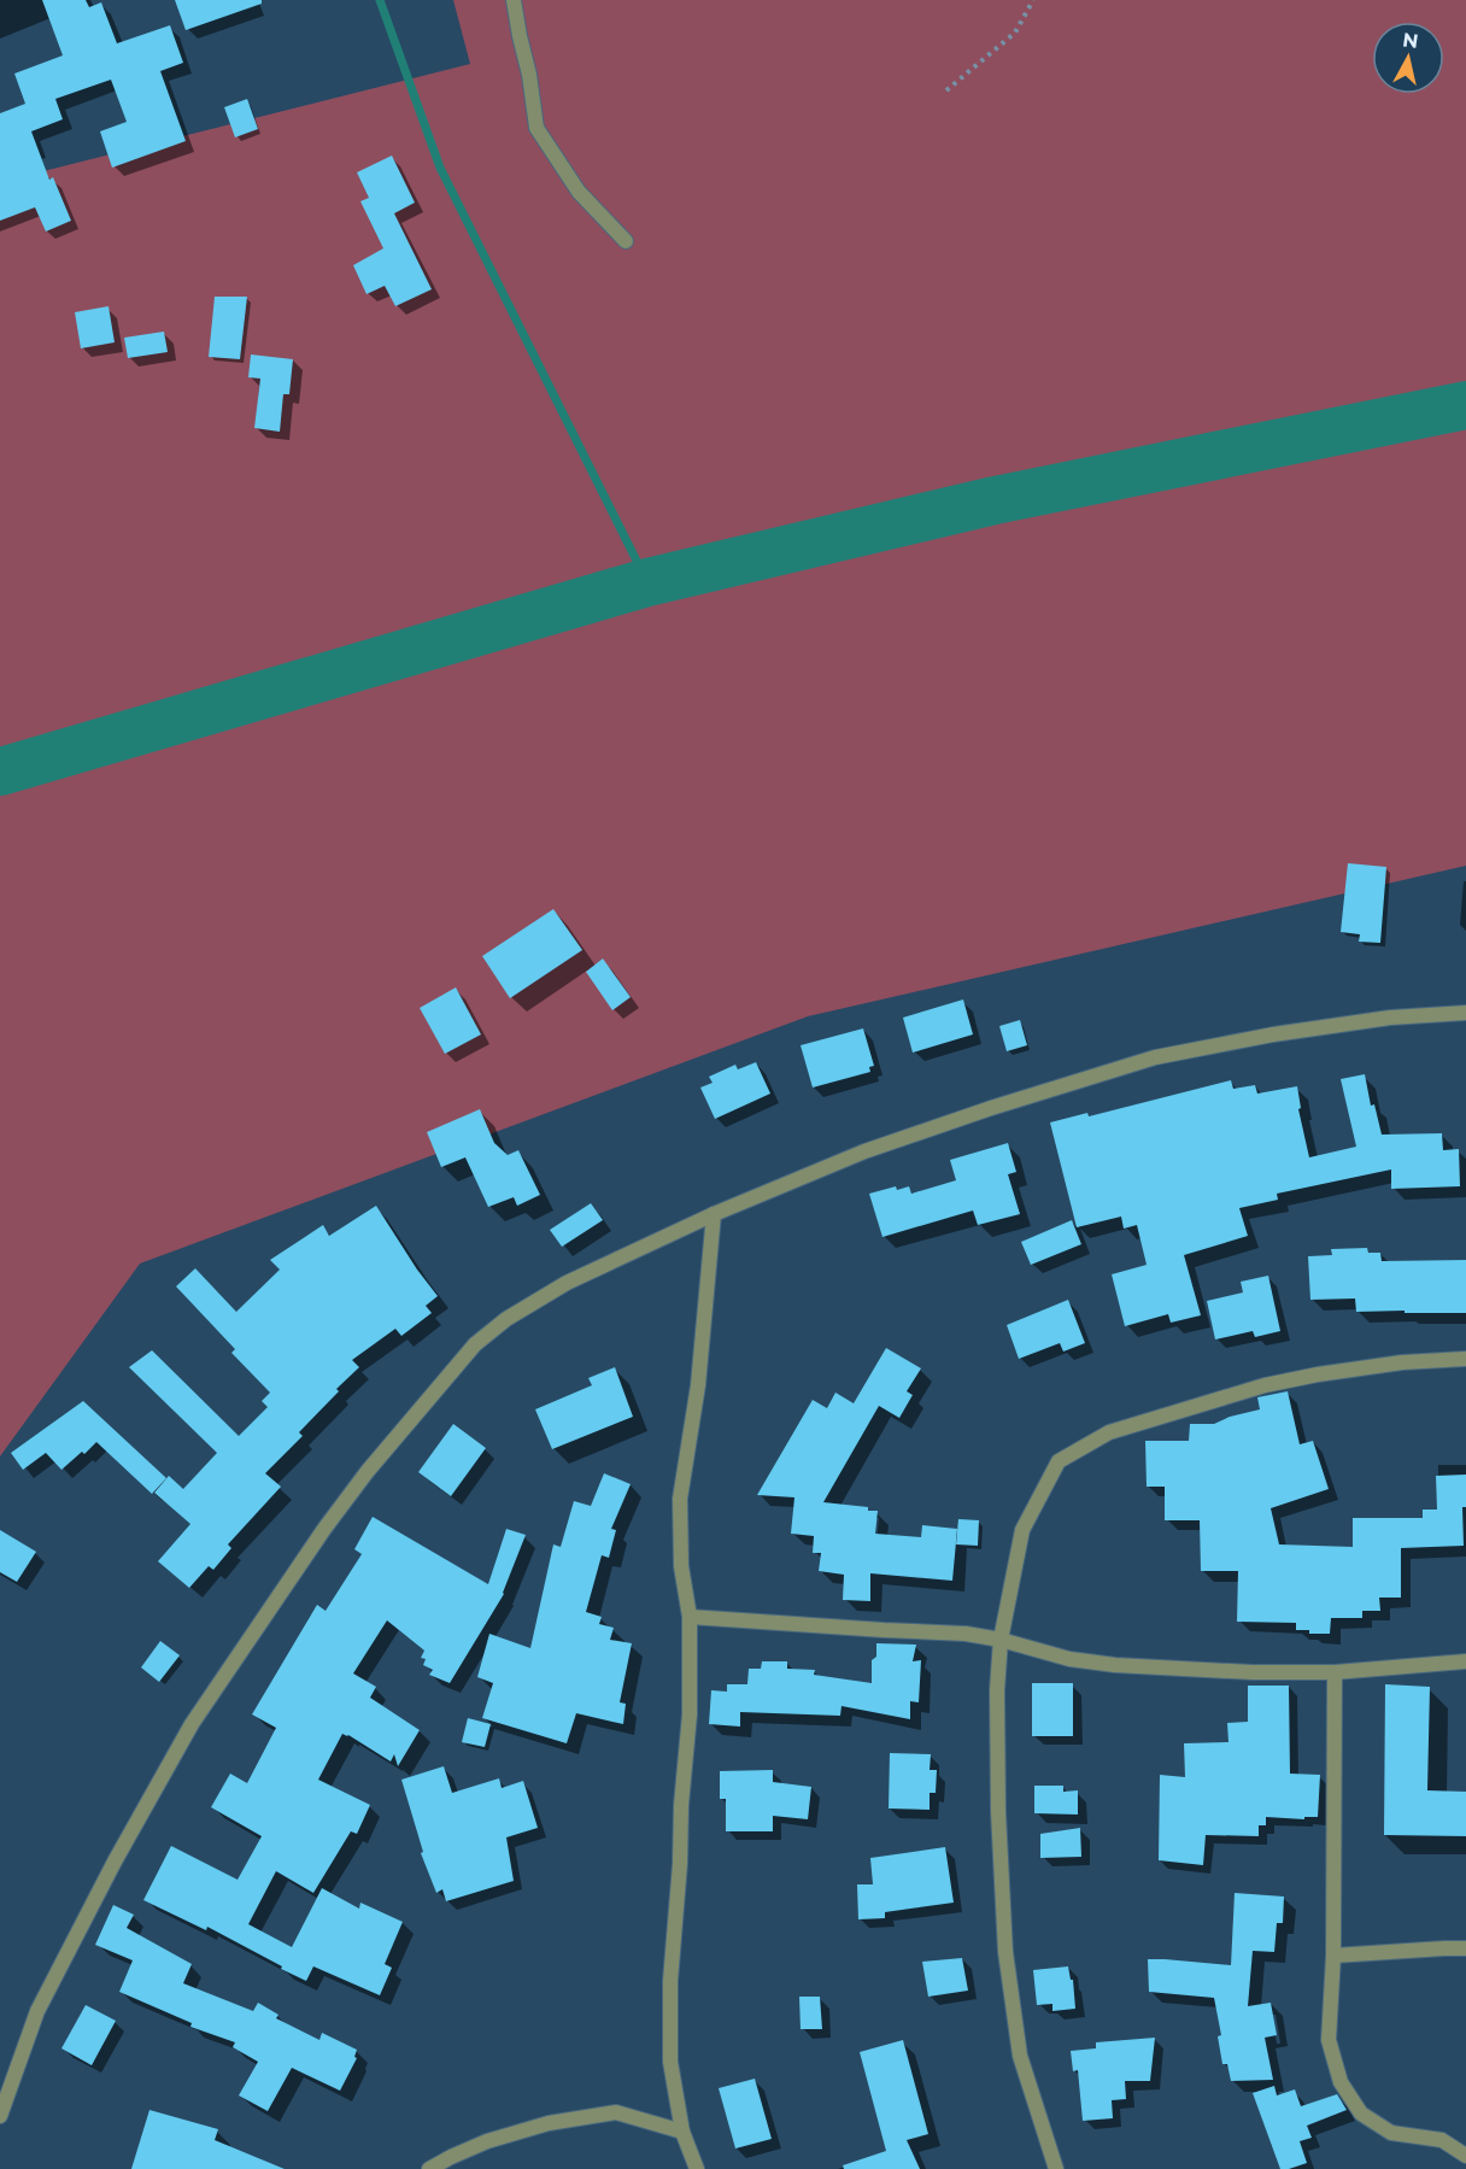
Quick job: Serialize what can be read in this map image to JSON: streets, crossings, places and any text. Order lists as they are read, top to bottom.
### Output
{
  "north": "top"
}
